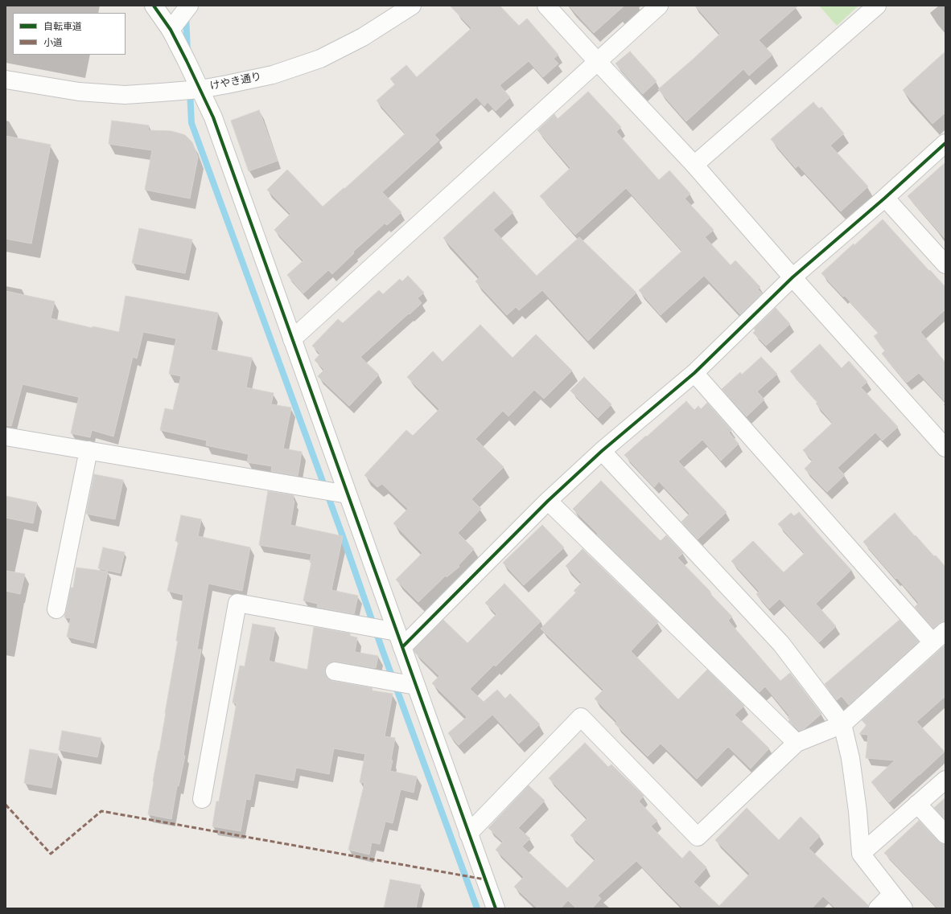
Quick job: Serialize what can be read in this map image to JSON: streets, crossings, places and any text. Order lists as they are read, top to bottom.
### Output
{
  "streets": {
    "street": ["けやき通り"]
  },
  "legend": ["自転車道", "小道"]
}
